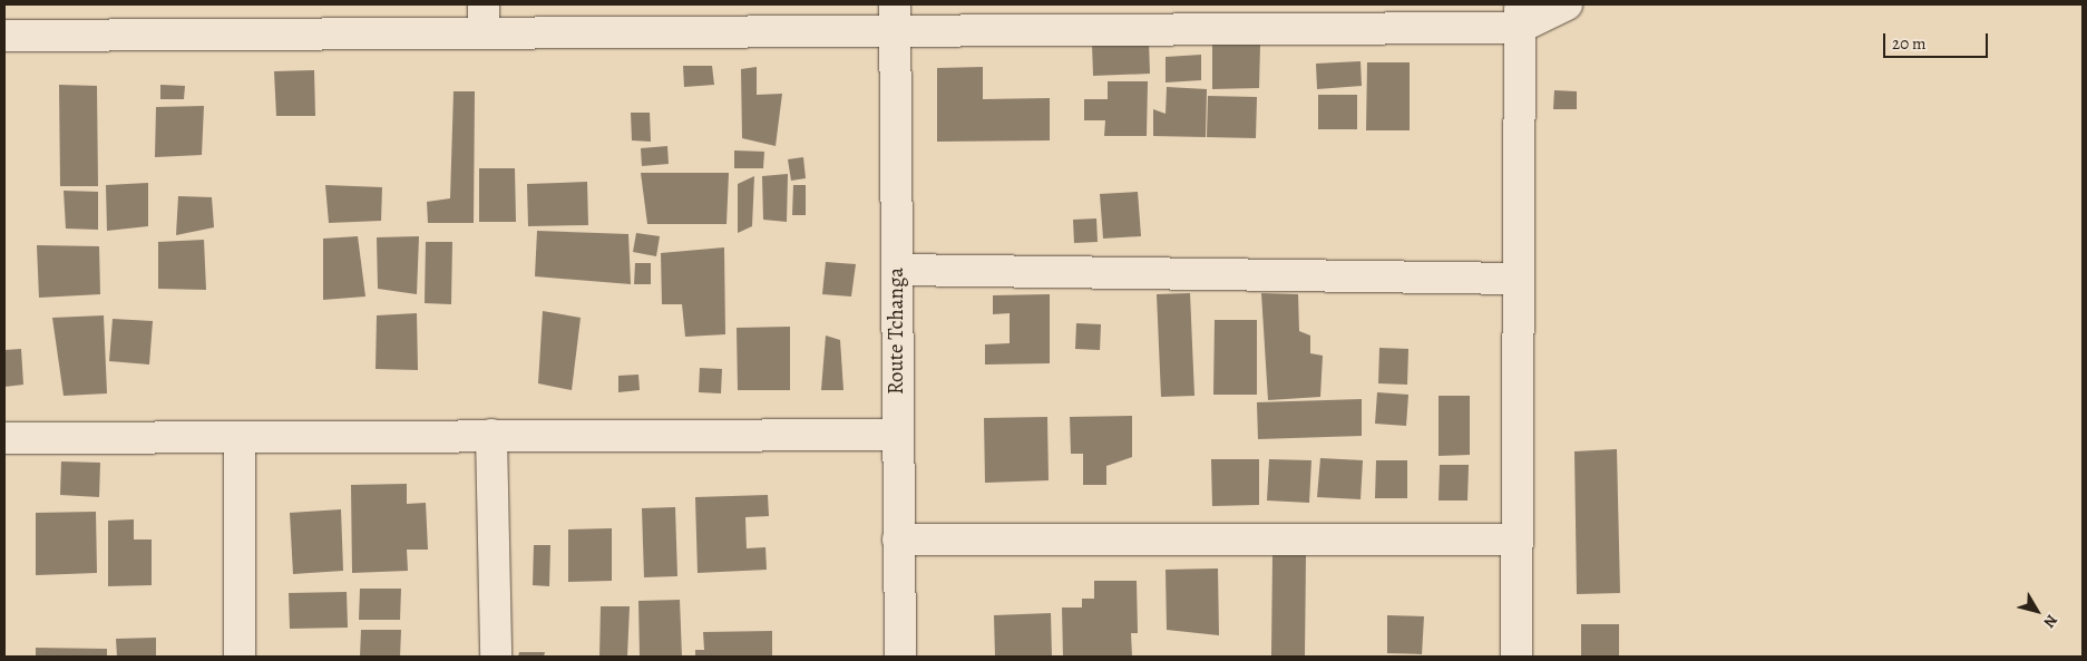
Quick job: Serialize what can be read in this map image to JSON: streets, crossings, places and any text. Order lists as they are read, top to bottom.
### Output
{
  "streets": {
    "street": ["Route Tchanga"]
  },
  "scale_bar": "20 m",
  "north": "bottom right"
}
